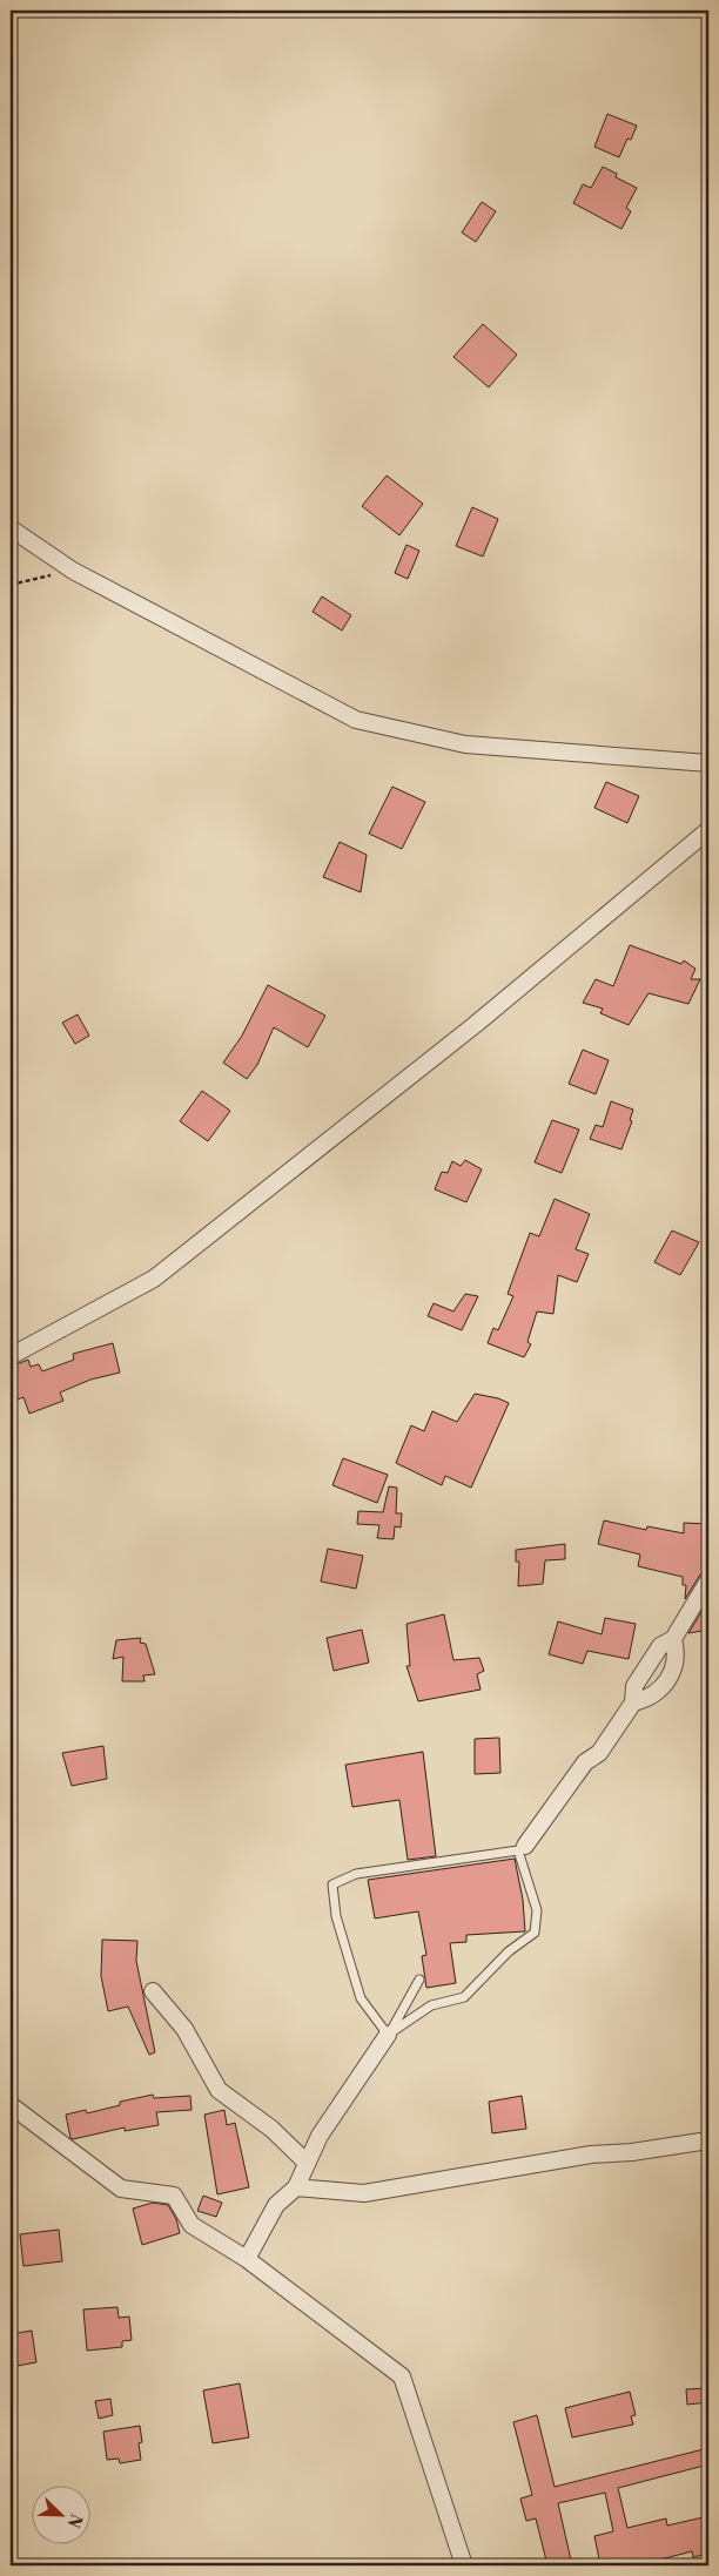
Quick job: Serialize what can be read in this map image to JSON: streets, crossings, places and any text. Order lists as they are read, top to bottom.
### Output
{
  "north": "bottom right"
}
